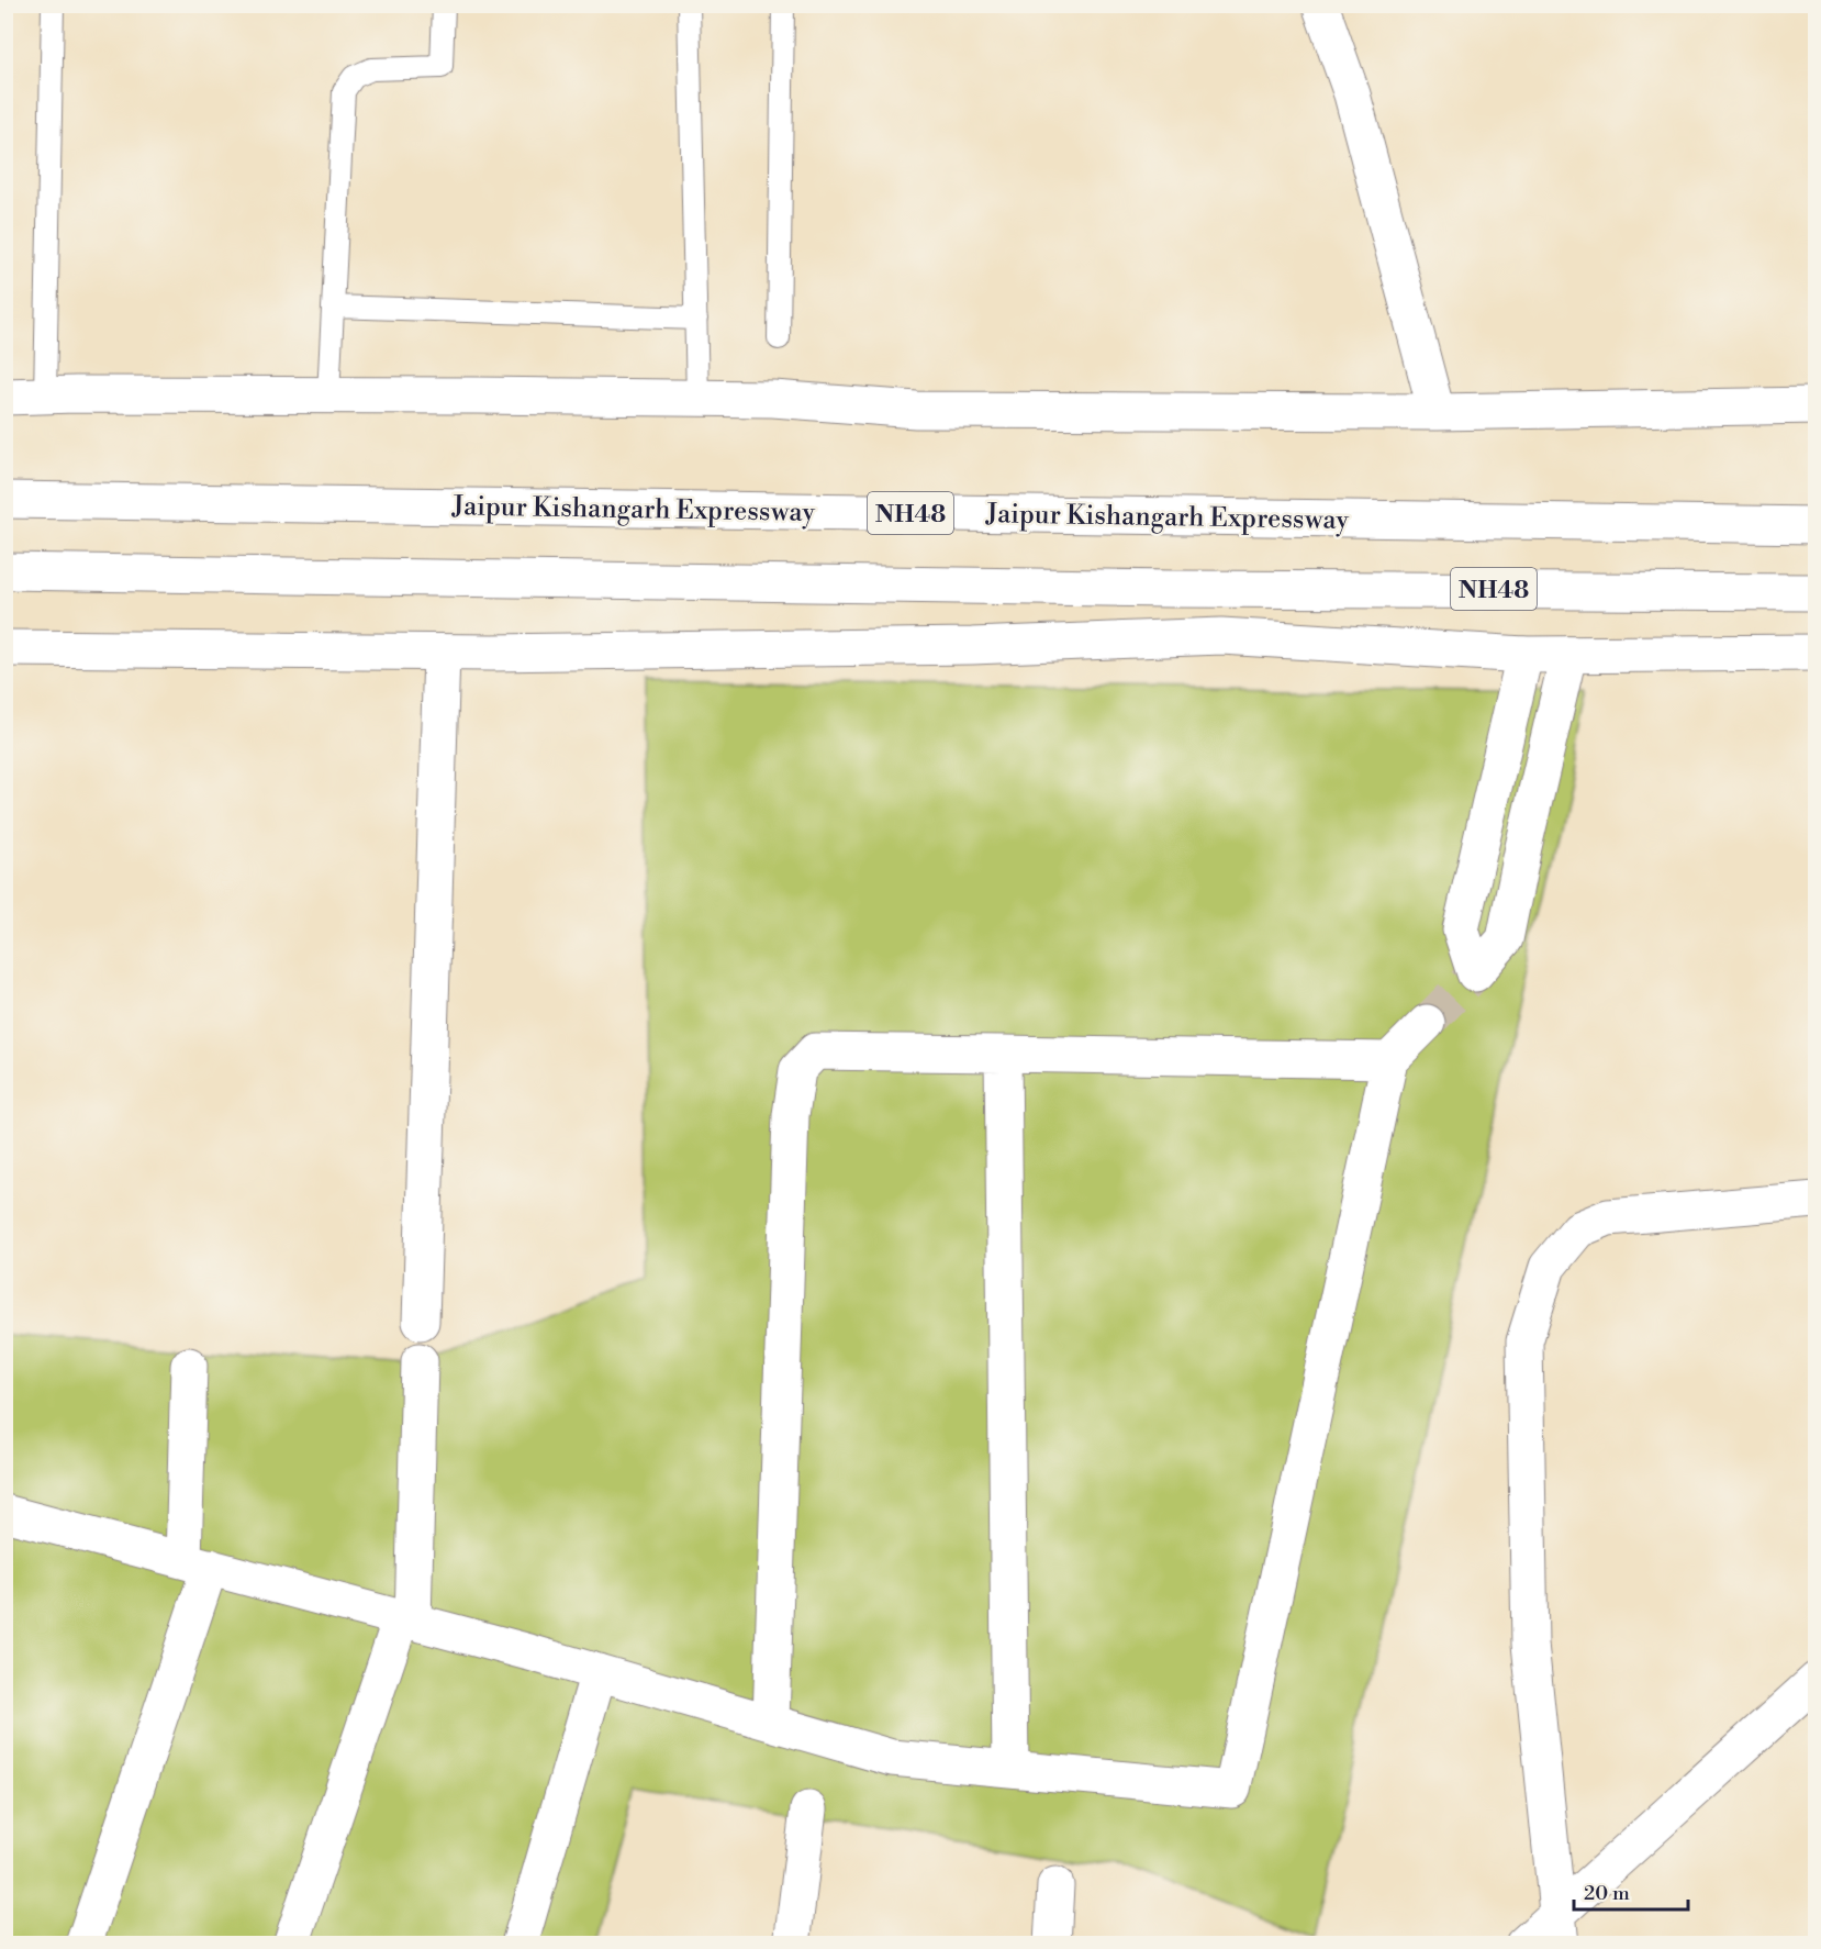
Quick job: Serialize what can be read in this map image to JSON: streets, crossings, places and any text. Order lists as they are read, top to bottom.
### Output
{
  "streets": {
    "main road": ["Jaipur Kishangarh Expressway", "NH48"]
  },
  "scale_bar": "20 m"
}
